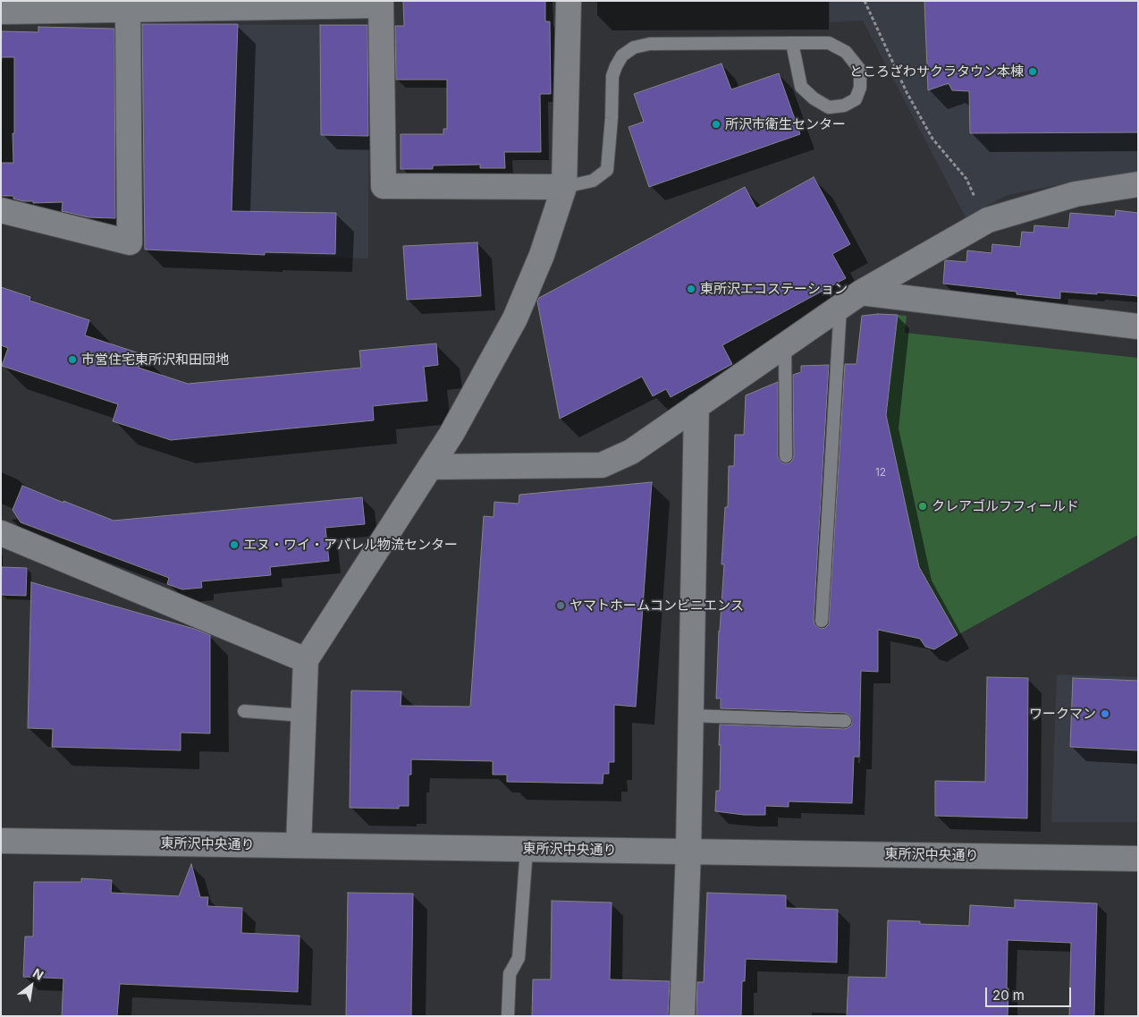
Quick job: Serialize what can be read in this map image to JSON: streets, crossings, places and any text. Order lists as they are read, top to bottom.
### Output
{
  "streets": {
    "street": ["東所沢中央通り"]
  },
  "places": [
    "ところざわサクラタウン本棟",
    "所沢市衛生センター",
    "東所沢エコステーション",
    "市営住宅東所沢和田団地",
    "クレアゴルフフィールド",
    "エヌ・ワイ・アパレル物流センター",
    "ヤマトホームコンビニエンス",
    "ワークマン"
  ],
  "house_numbers": ["12"],
  "scale_bar": "20 m",
  "north": "top right"
}
